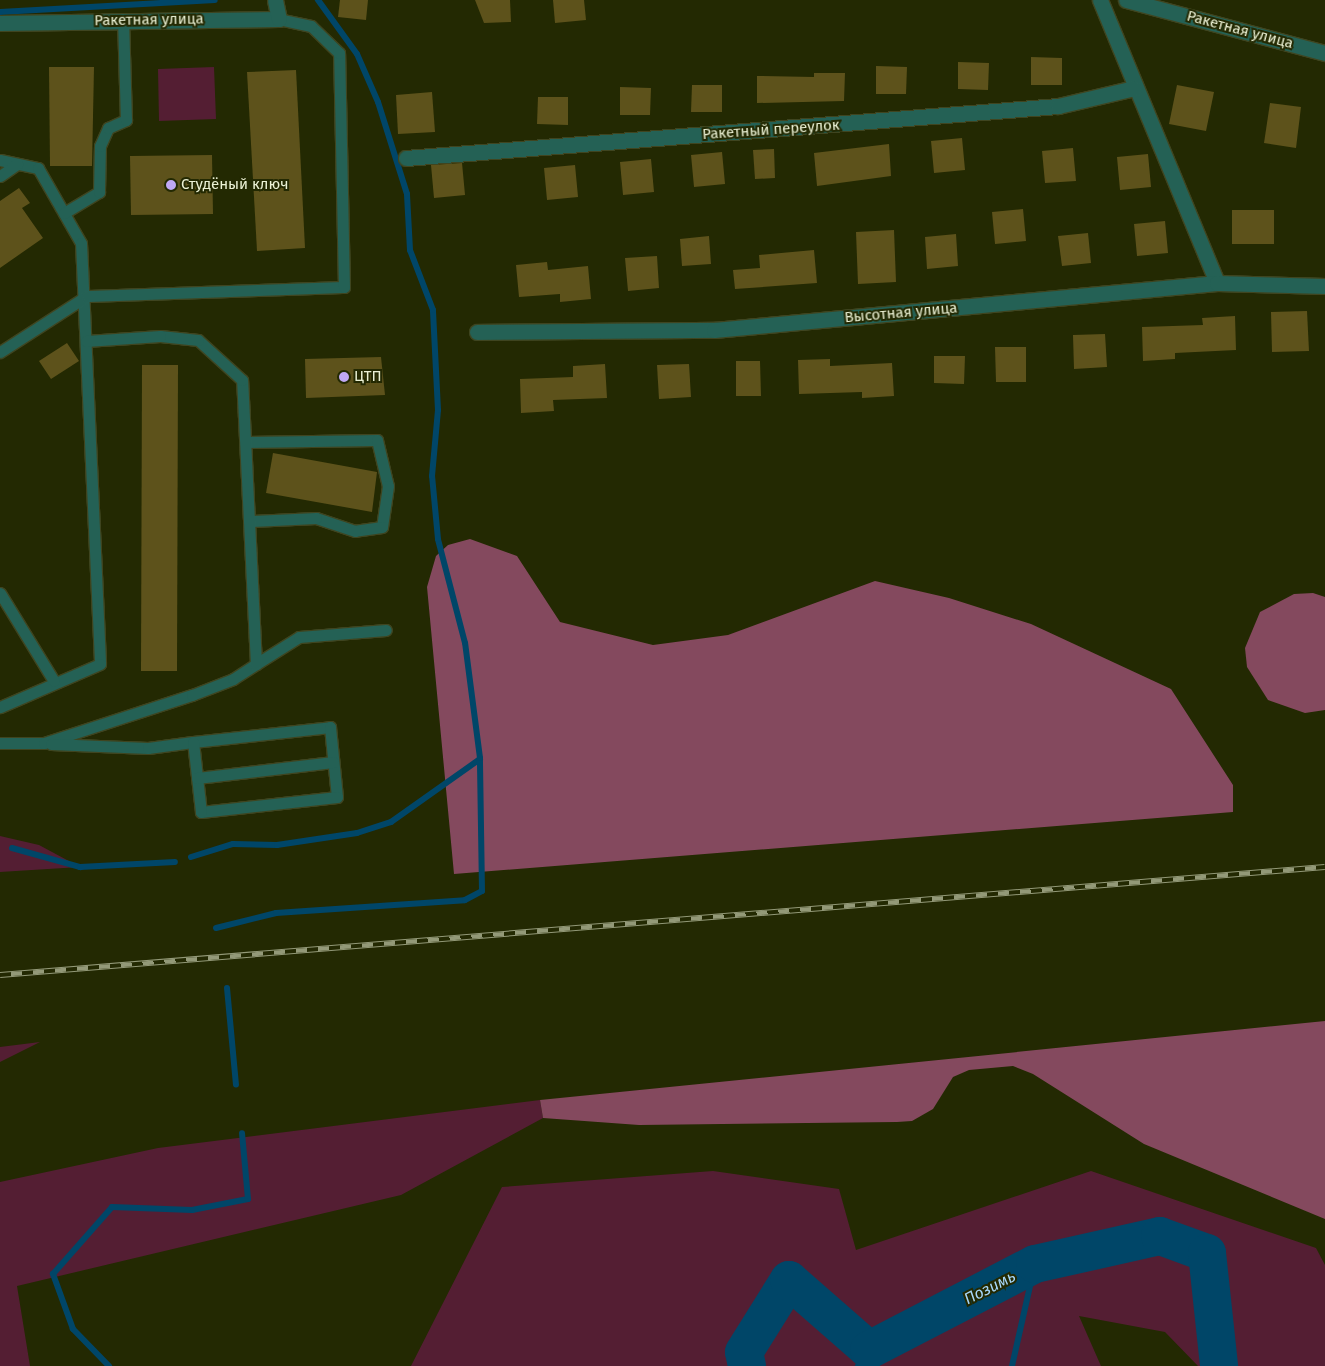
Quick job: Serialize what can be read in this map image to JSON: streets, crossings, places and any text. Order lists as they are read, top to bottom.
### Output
{
  "streets": {
    "street": ["Ракетная улица", "Ракетный переулок", "Высотная улица"]
  },
  "water": ["Позимь"],
  "places": ["Студёный ключ", "ЦТП"]
}
